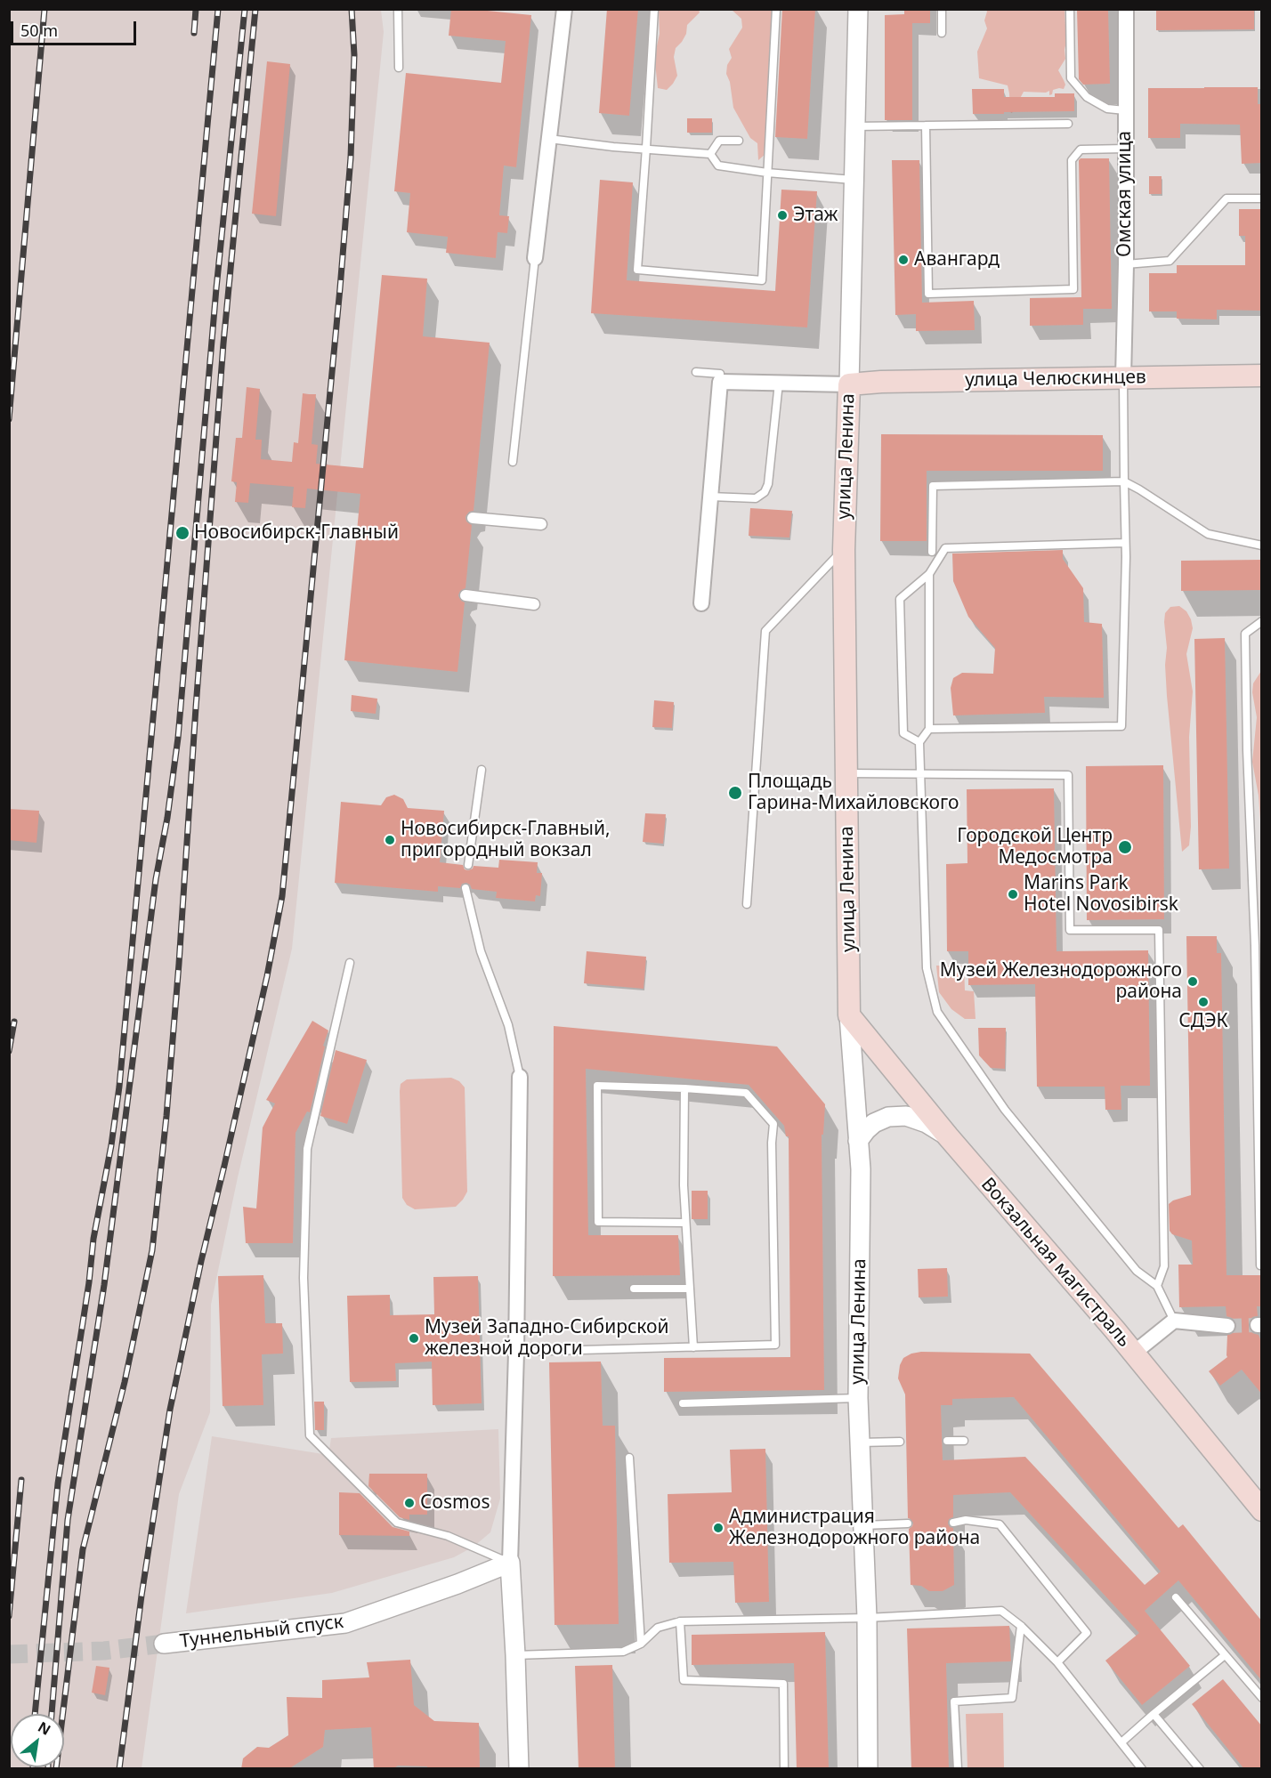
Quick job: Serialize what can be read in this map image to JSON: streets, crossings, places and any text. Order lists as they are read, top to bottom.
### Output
{
  "streets": {
    "main road": ["улица Челюскинцев", "улица Ленина", "Вокзальная магистраль"],
    "street": ["Омская улица", "Туннельный спуск"]
  },
  "crossings": [
    ["Омская улица", "улица Челюскинцев"],
    ["улица Челюскинцев", "улица Ленина"],
    ["улица Ленина", "Вокзальная магистраль"]
  ],
  "places": [
    "Этаж",
    "Авангард",
    "Новосибирск-Главный",
    "Площадь Гарина-Михайловского",
    "Новосибирск-Главный, пригородный вокзал",
    "Городской Центр Медосмотра",
    "Marins Park Hotel Novosibirsk",
    "Музей Железнодорожного района",
    "СДЭК",
    "Музей Западно-Сибирской железной дороги",
    "Cosmos",
    "Администрация Железнодорожного района"
  ],
  "scale_bar": "50 m",
  "north": "top right"
}
